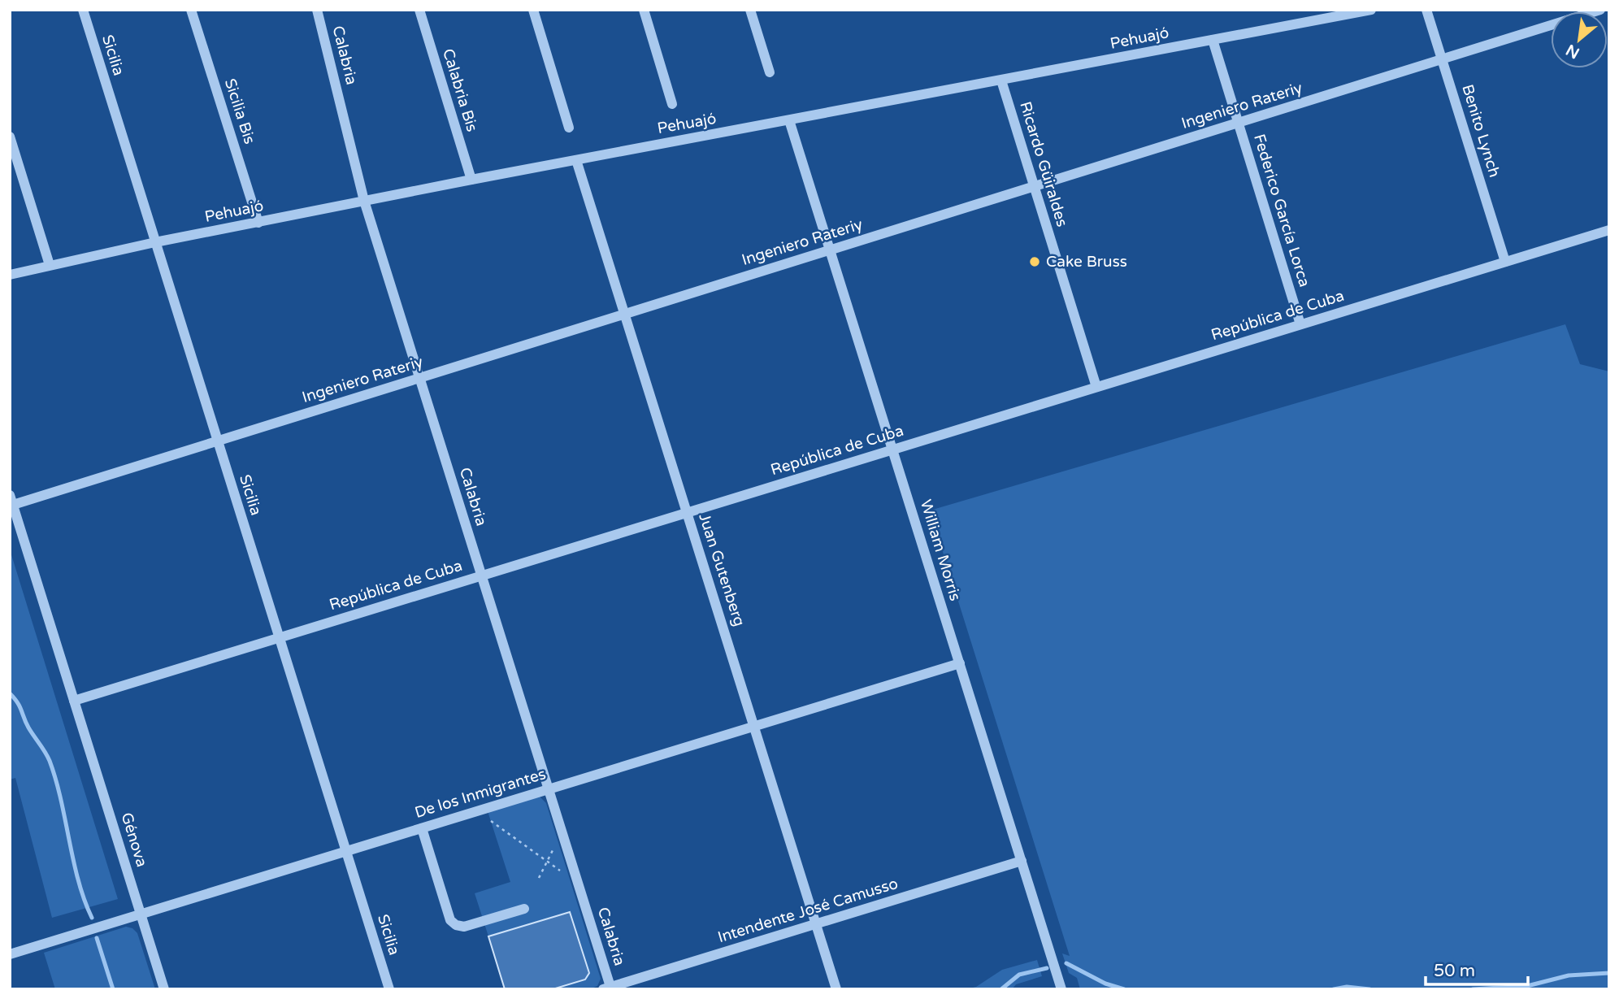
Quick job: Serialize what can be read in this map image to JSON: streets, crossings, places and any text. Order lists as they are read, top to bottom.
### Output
{
  "streets": {
    "street": [
      "Pehuajó",
      "Sicilia",
      "Calabria",
      "Calabria Bis",
      "Ingeniero Rateriy",
      "Sicilia Bis",
      "Benito Lynch",
      "Ricardo Güiraldes",
      "Federico García Lorca",
      "República de Cuba",
      "William Morris",
      "Juan Gutenberg",
      "De los Inmigrantes",
      "Génova",
      "Intendente José Camusso"
    ]
  },
  "crossings": [
    ["Pehuajó", "Sicilia"],
    ["Pehuajó", "Calabria"],
    ["Pehuajó", "Calabria Bis"],
    ["Pehuajó", "Sicilia Bis"],
    ["Pehuajó", "Ricardo Güiraldes"],
    ["Pehuajó", "Federico García Lorca"],
    ["Pehuajó", "William Morris"],
    ["Pehuajó", "Juan Gutenberg"],
    ["Sicilia", "Ingeniero Rateriy"],
    ["Sicilia", "República de Cuba"],
    ["Sicilia", "De los Inmigrantes"],
    ["Calabria", "Ingeniero Rateriy"],
    ["Calabria", "República de Cuba"],
    ["Calabria", "De los Inmigrantes"],
    ["Calabria", "Intendente José Camusso"],
    ["Ingeniero Rateriy", "Benito Lynch"],
    ["Ingeniero Rateriy", "Ricardo Güiraldes"],
    ["Ingeniero Rateriy", "Federico García Lorca"],
    ["Ingeniero Rateriy", "William Morris"],
    ["Ingeniero Rateriy", "Juan Gutenberg"],
    ["Ingeniero Rateriy", "Génova"],
    ["Benito Lynch", "República de Cuba"],
    ["Ricardo Güiraldes", "República de Cuba"],
    ["Federico García Lorca", "República de Cuba"],
    ["República de Cuba", "William Morris"],
    ["República de Cuba", "Juan Gutenberg"],
    ["República de Cuba", "Génova"],
    ["William Morris", "De los Inmigrantes"],
    ["William Morris", "Intendente José Camusso"],
    ["Juan Gutenberg", "De los Inmigrantes"],
    ["Juan Gutenberg", "Intendente José Camusso"],
    ["De los Inmigrantes", "Génova"]
  ],
  "places": ["Cake Bruss"],
  "scale_bar": "50 m",
  "north": "bottom left"
}
